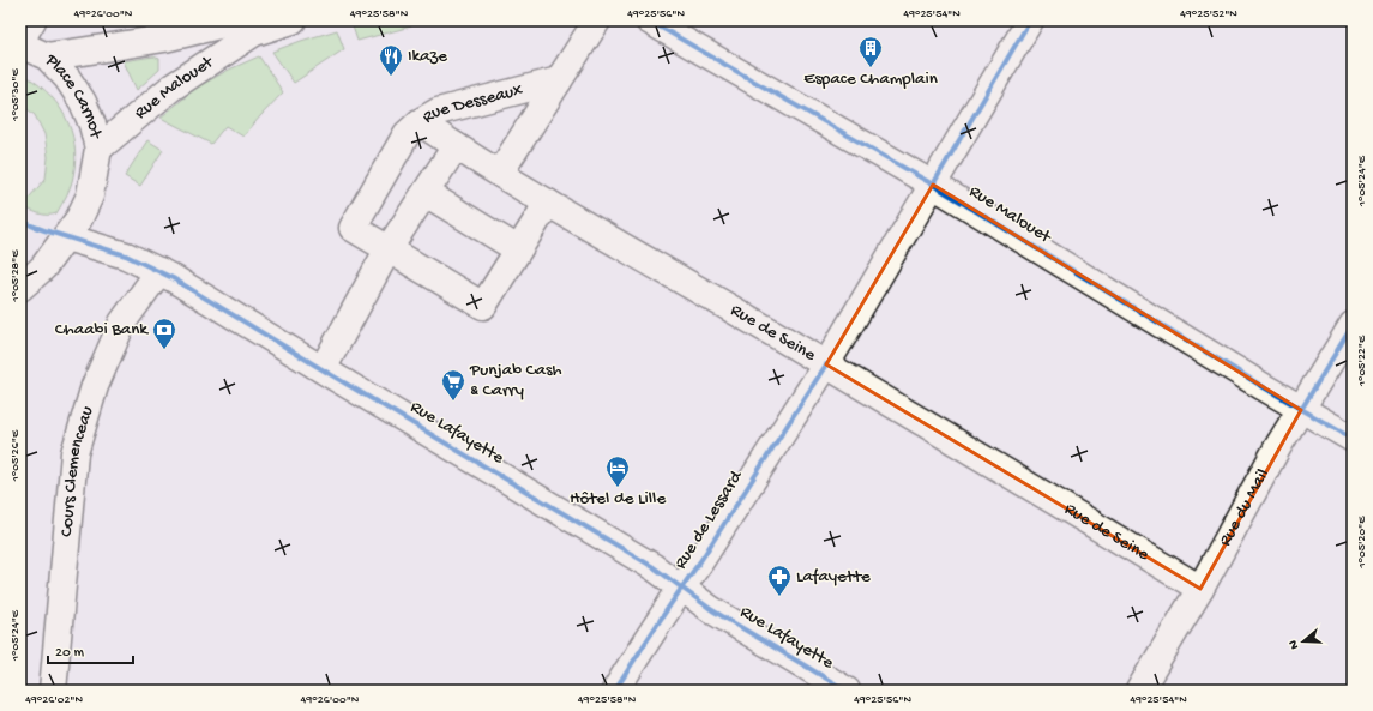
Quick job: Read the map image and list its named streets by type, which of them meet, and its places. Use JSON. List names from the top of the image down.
{
  "streets": {
    "street": [
      "Rue Malouet",
      "Place Carnot",
      "Rue Desseaux",
      "Rue de Seine",
      "Rue Lafayette",
      "Cours Clemenceau",
      "Rue du Mail",
      "Rue de Lessard"
    ]
  },
  "crossings": [
    ["Rue Malouet", "Place Carnot"],
    ["Rue Malouet", "Rue du Mail"],
    ["Rue Malouet", "Rue de Lessard"],
    ["Place Carnot", "Rue Lafayette"],
    ["Rue Desseaux", "Rue de Seine"],
    ["Rue de Seine", "Rue du Mail"],
    ["Rue de Seine", "Rue de Lessard"],
    ["Rue Lafayette", "Cours Clemenceau"],
    ["Rue Lafayette", "Rue de Lessard"]
  ],
  "places": {
    "building": ["Espace Champlain"],
    "restaurant": ["Ikaze"],
    "bank": ["Chaabi Bank"],
    "supermarket": ["Punjab Cash & Carry"],
    "hotel": ["Hôtel de Lille"],
    "pharmacy": ["Lafayette"]
  },
  "scale_bar": "20 m",
  "north": "left",
  "coordinates": [
    "49°26'00\"N",
    "49°25'58\"N",
    "49°25'56\"N",
    "49°25'54\"N",
    "49°25'52\"N",
    "1°05'30\"E",
    "1°05'24\"E",
    "1°05'28\"E",
    "1°05'22\"E",
    "1°05'26\"E",
    "1°05'20\"E",
    "49°26'02\"N"
  ]
}
